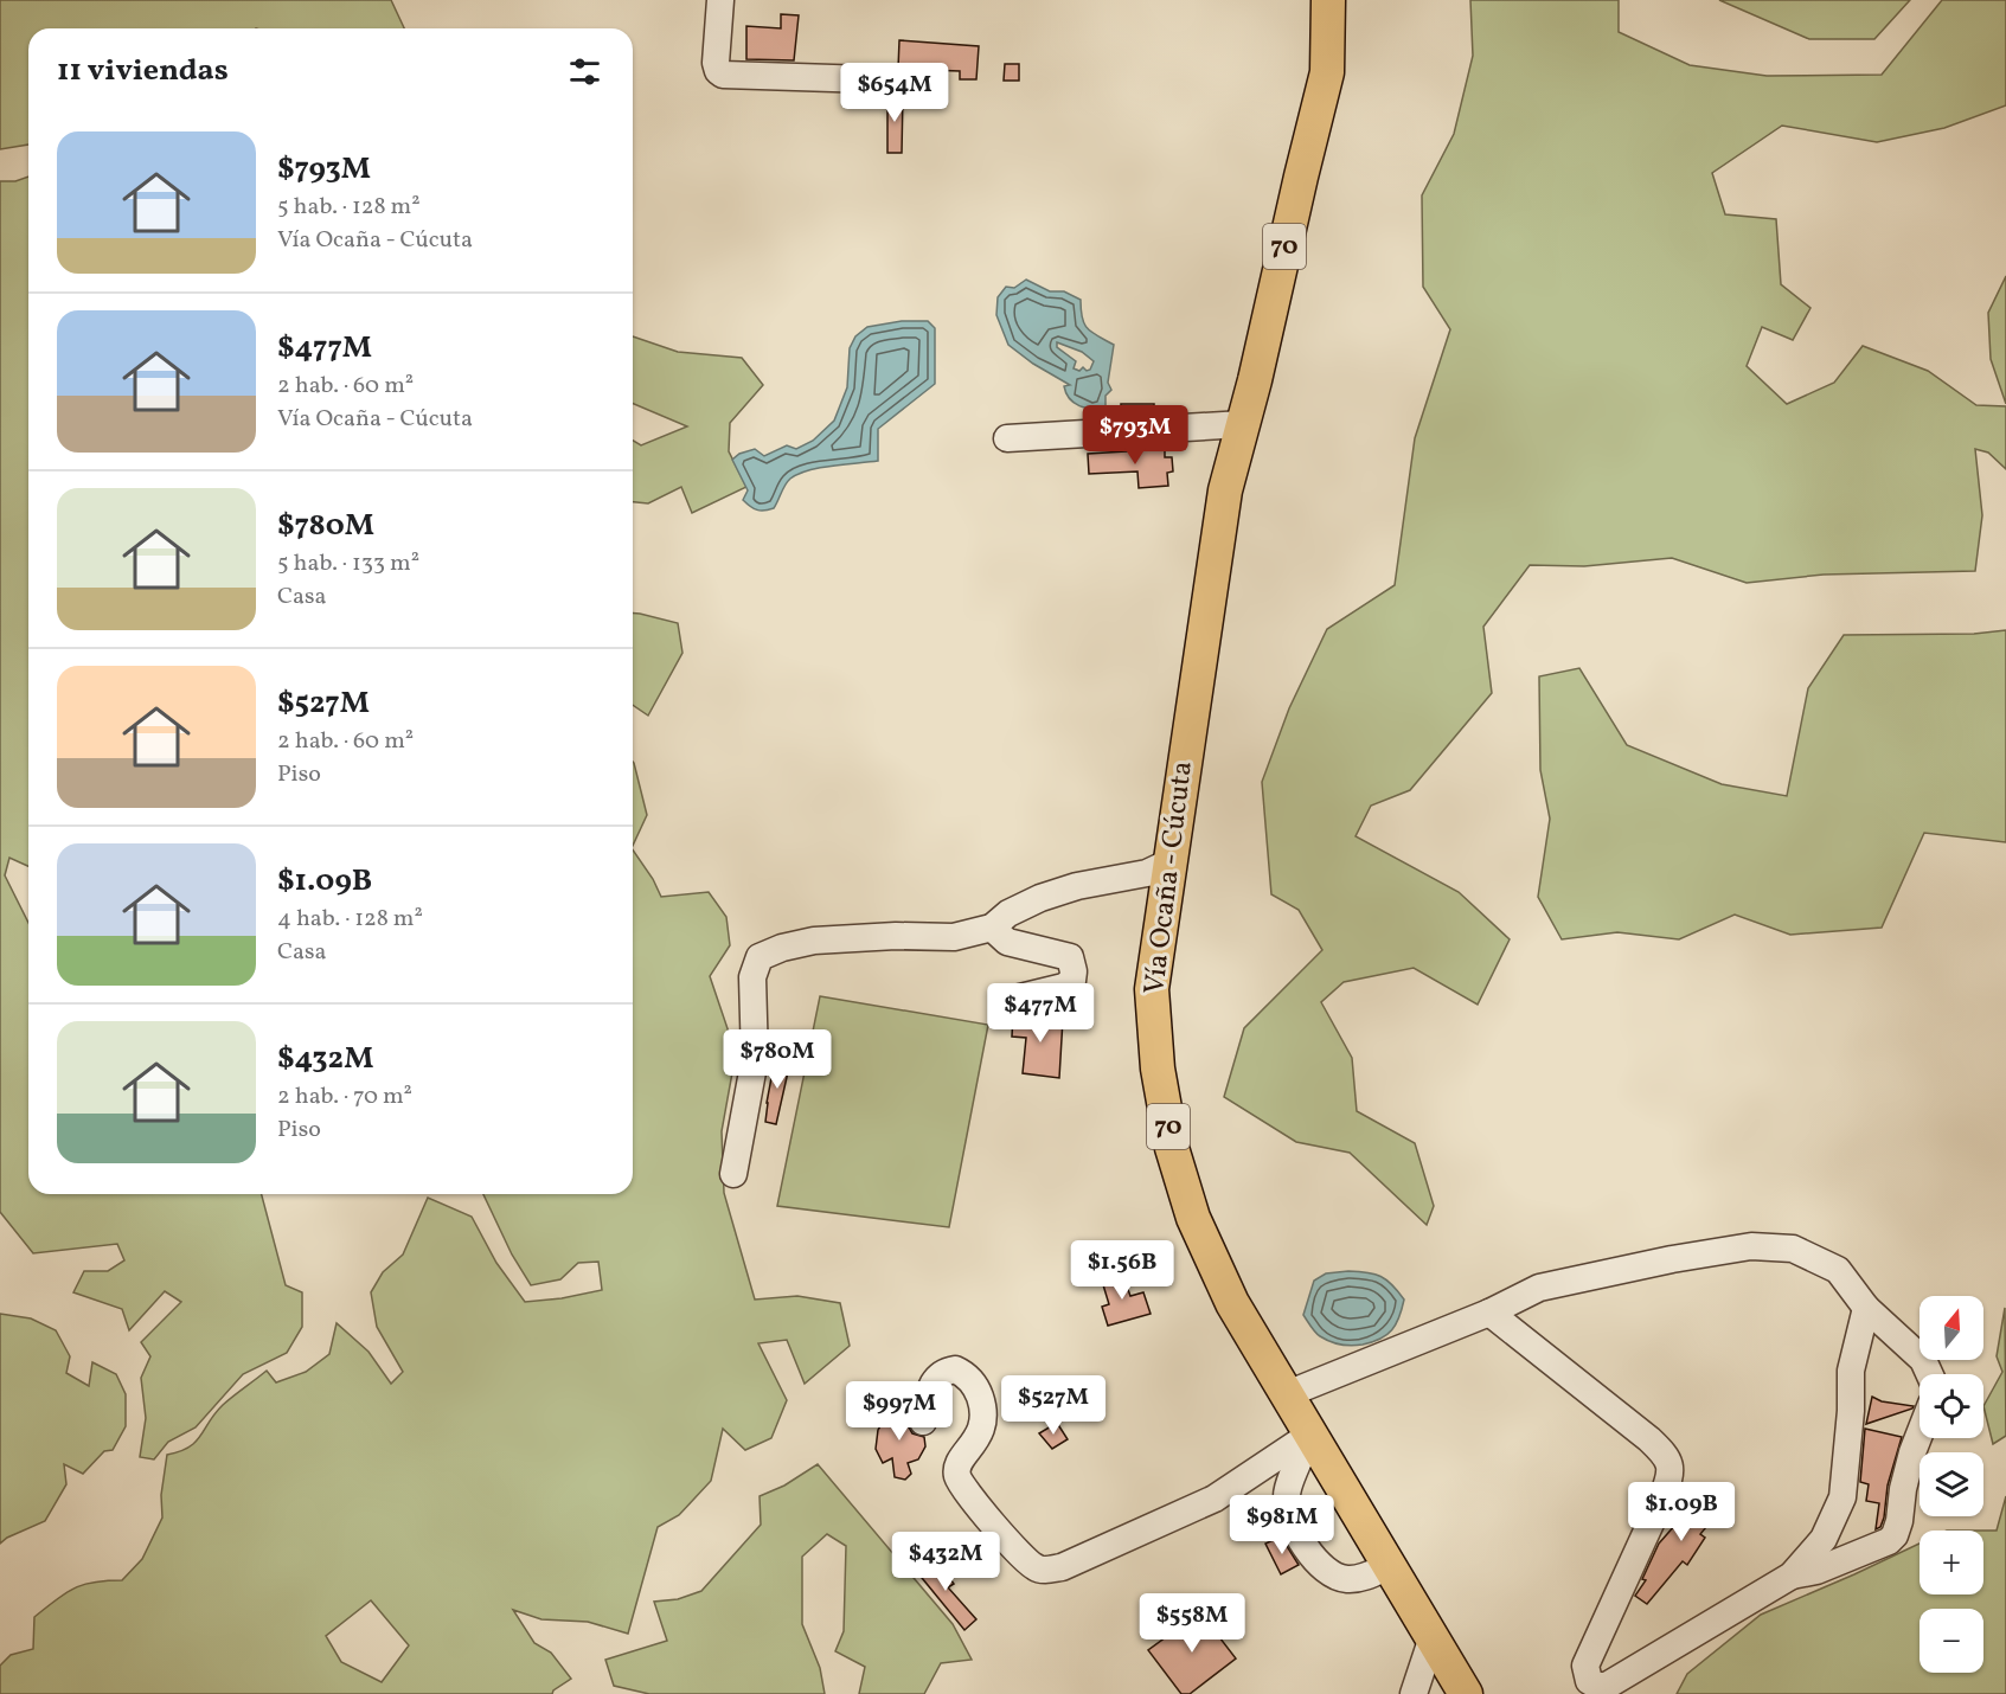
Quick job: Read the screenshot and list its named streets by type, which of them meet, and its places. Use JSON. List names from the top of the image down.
{
  "streets": {
    "main road": ["70", "Vía Ocaña - Cúcuta"]
  },
  "north": "top",
  "page": {
    "heading": "11 viviendas",
    "price": [
      "$654M",
      "$793M",
      "$477M",
      "$780M",
      "$1.56B",
      "$527M",
      "$997M",
      "$1.09B",
      "$981M",
      "$432M",
      "$558M"
    ],
    "list": [
      {
        "name": "$793M",
        "note": "5 hab. · 128 m² · Vía Ocaña - Cúcuta"
      },
      {
        "name": "$477M",
        "note": "2 hab. · 60 m² · Vía Ocaña - Cúcuta"
      },
      {
        "name": "$780M",
        "note": "5 hab. · 133 m² · Casa"
      },
      {
        "name": "$527M",
        "note": "2 hab. · 60 m² · Piso"
      },
      {
        "name": "$1.09B",
        "note": "4 hab. · 128 m² · Casa"
      },
      {
        "name": "$432M",
        "note": "2 hab. · 70 m² · Piso"
      }
    ],
    "map_buttons": ["+", "−"]
  }
}
